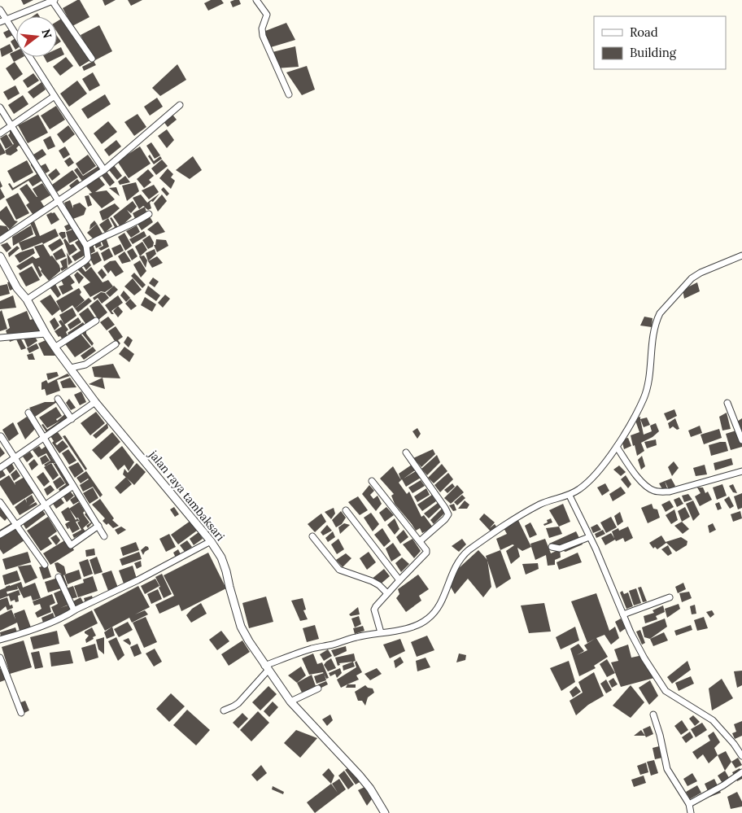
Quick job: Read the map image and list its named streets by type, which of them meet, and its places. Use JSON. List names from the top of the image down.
{
  "streets": {
    "street": ["jalan raya tambaksari"]
  },
  "legend": ["Road", "Building"],
  "north": "right"
}
